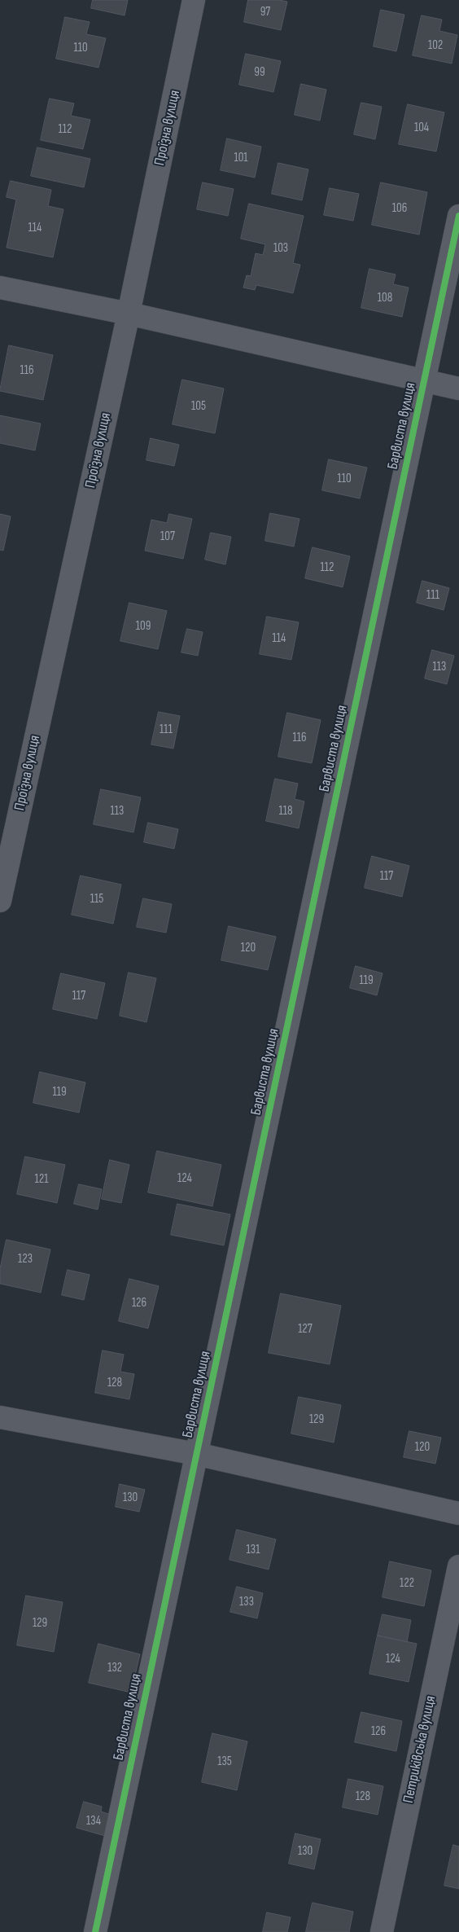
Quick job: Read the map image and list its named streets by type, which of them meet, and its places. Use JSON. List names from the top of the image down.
{
  "streets": {
    "street": ["Проїзна вулиця", "Барвиста вулиця", "Петриківська вулиця"]
  },
  "house_numbers": [
    "97",
    "102",
    "110",
    "99",
    "104",
    "112",
    "101",
    "106",
    "114",
    "103",
    "108",
    "116",
    "105",
    "110",
    "107",
    "112",
    "111",
    "109",
    "114",
    "113",
    "111",
    "116",
    "113",
    "118",
    "117",
    "115",
    "120",
    "119",
    "117",
    "119",
    "124",
    "121",
    "123",
    "126",
    "127",
    "128",
    "129",
    "120",
    "130",
    "131",
    "122",
    "133",
    "129",
    "124",
    "132",
    "126",
    "135",
    "128",
    "134",
    "130"
  ]
}
